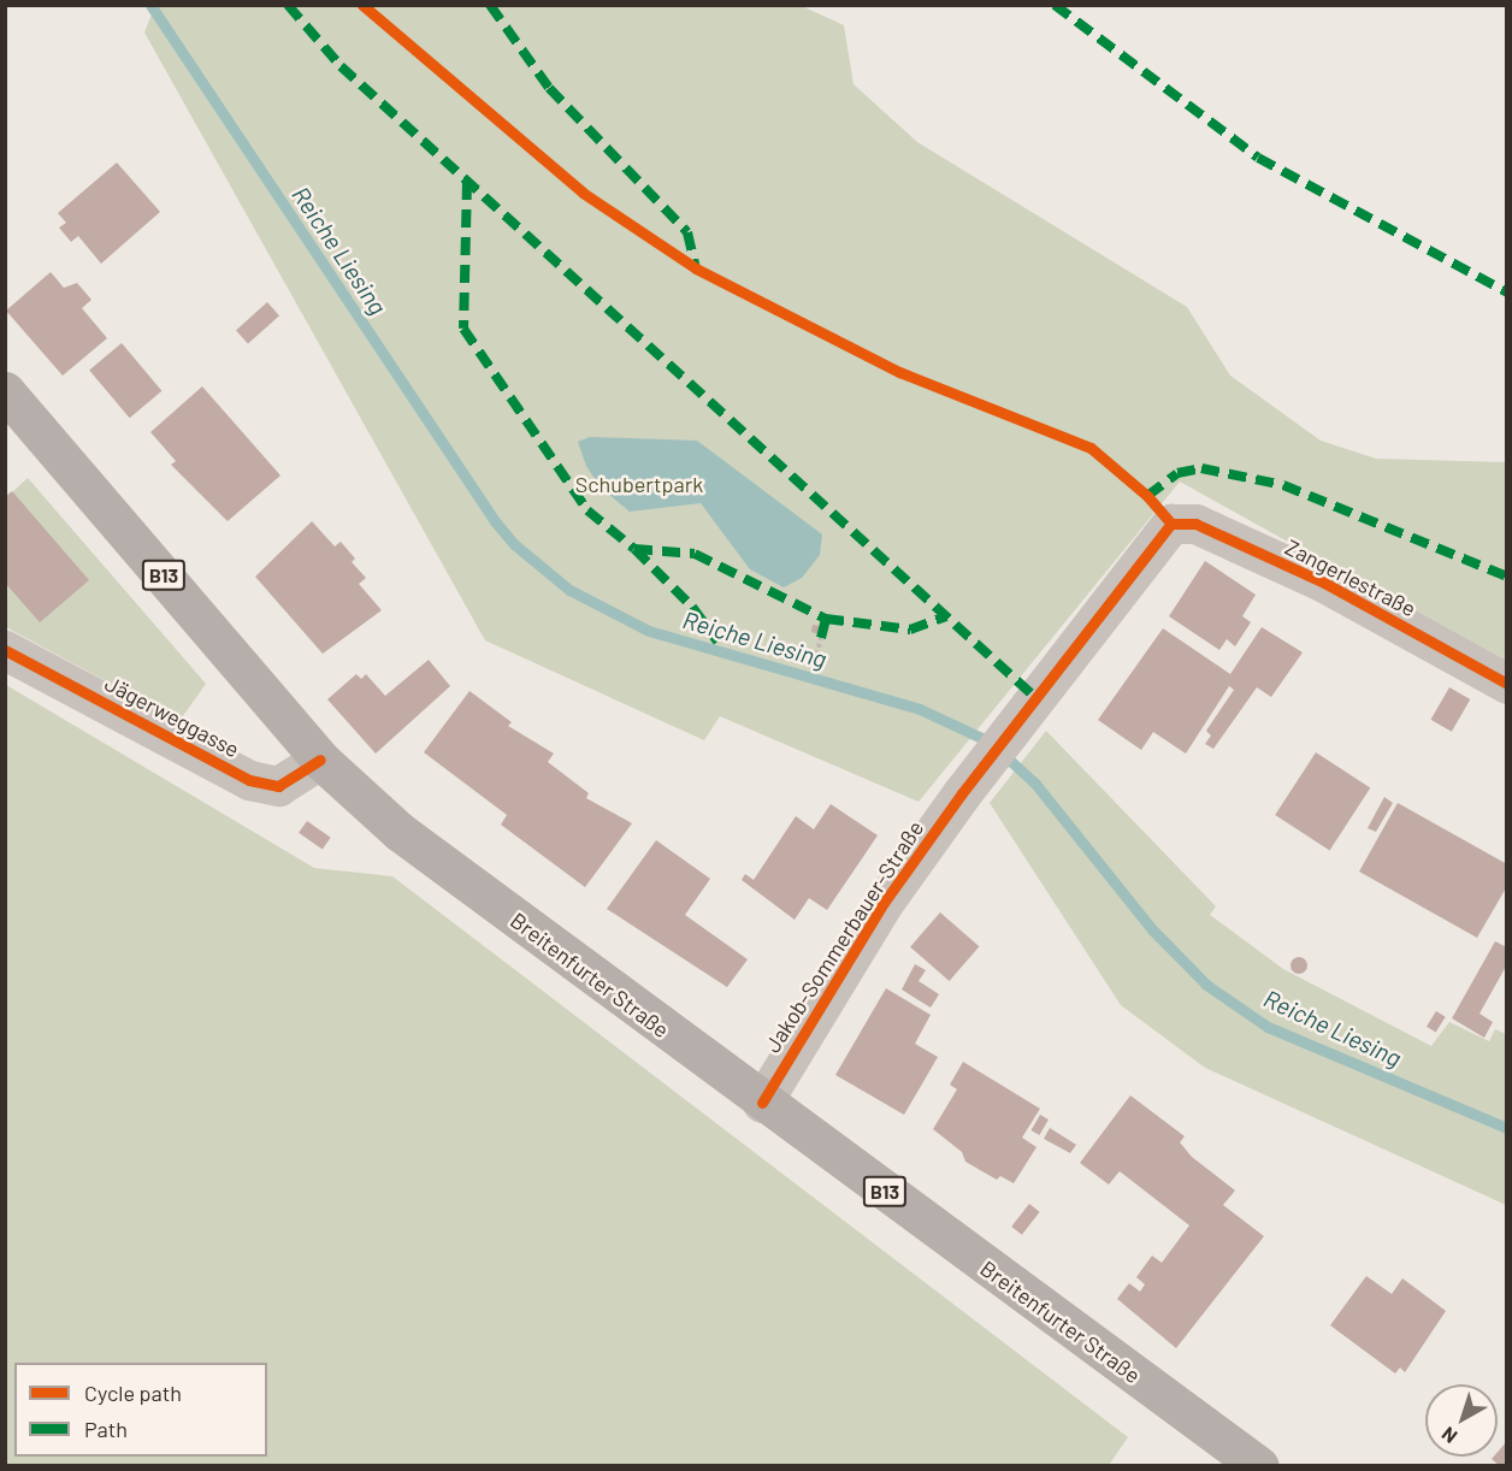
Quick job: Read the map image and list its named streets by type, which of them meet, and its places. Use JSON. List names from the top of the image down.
{
  "streets": {
    "main road": ["B13", "Breitenfurter Straße"],
    "street": ["Zangerlestraße", "Jägerweggasse", "Jakob-Sommerbauer-Straße"]
  },
  "crossings": [
    ["Zangerlestraße", "Jakob-Sommerbauer-Straße"],
    ["Jägerweggasse", "Breitenfurter Straße"],
    ["Jakob-Sommerbauer-Straße", "Breitenfurter Straße"]
  ],
  "water": ["Reiche Liesing"],
  "parks": ["Schubertpark"],
  "legend": ["Cycle path", "Path"],
  "north": "bottom left"
}
